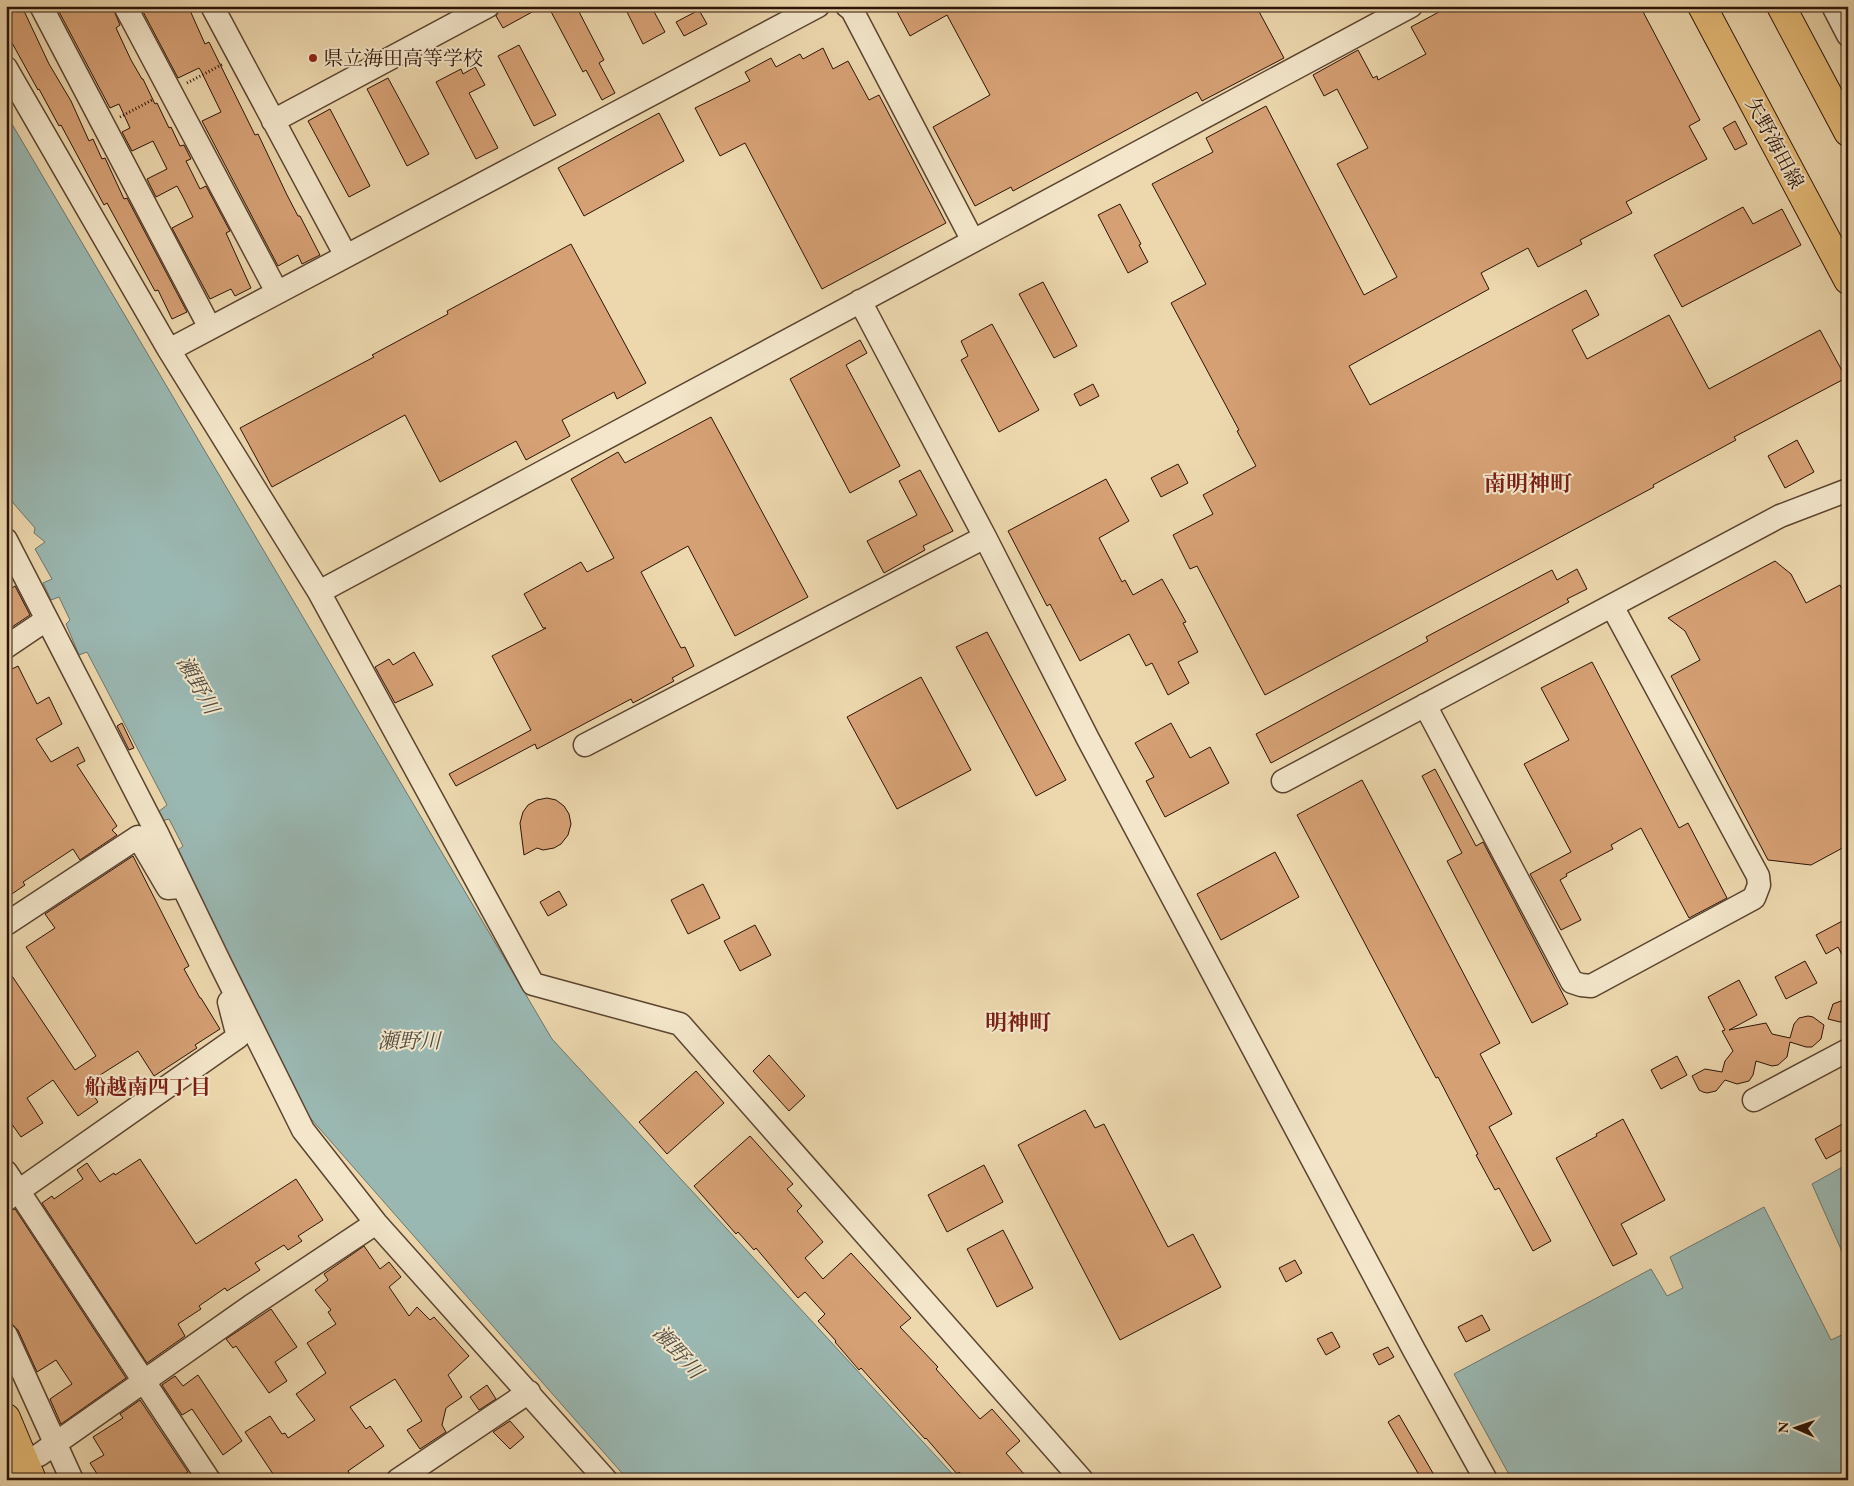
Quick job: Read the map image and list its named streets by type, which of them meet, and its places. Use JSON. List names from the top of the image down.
{
  "streets": {
    "main road": ["矢野海田線"]
  },
  "districts": ["南明神町", "明神町", "船越南四丁目"],
  "water": ["瀬野川"],
  "places": ["県立海田高等学校"],
  "north": "left"
}
